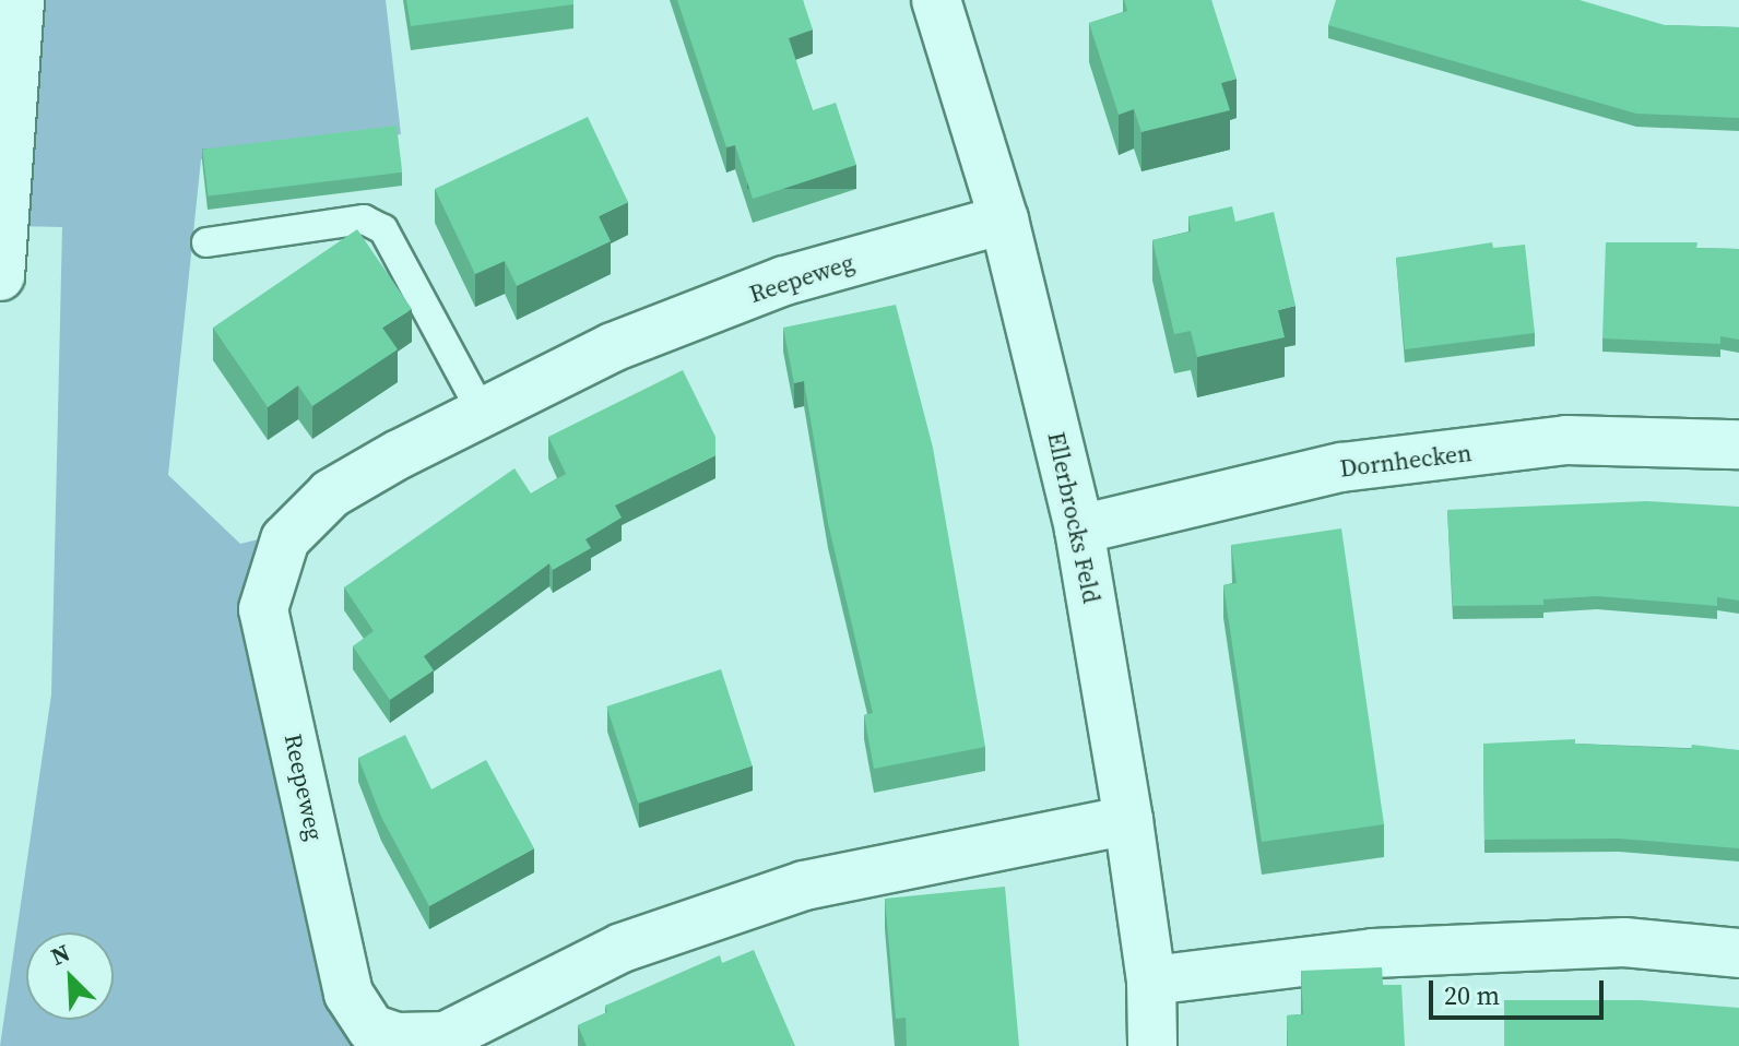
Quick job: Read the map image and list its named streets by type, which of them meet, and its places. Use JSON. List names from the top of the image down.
{
  "streets": {
    "street": ["Reepeweg", "Dornhecken", "Ellerbrocks Feld"]
  },
  "crossings": [
    ["Reepeweg", "Ellerbrocks Feld"],
    ["Dornhecken", "Ellerbrocks Feld"]
  ],
  "scale_bar": "20 m",
  "north": "top left"
}
